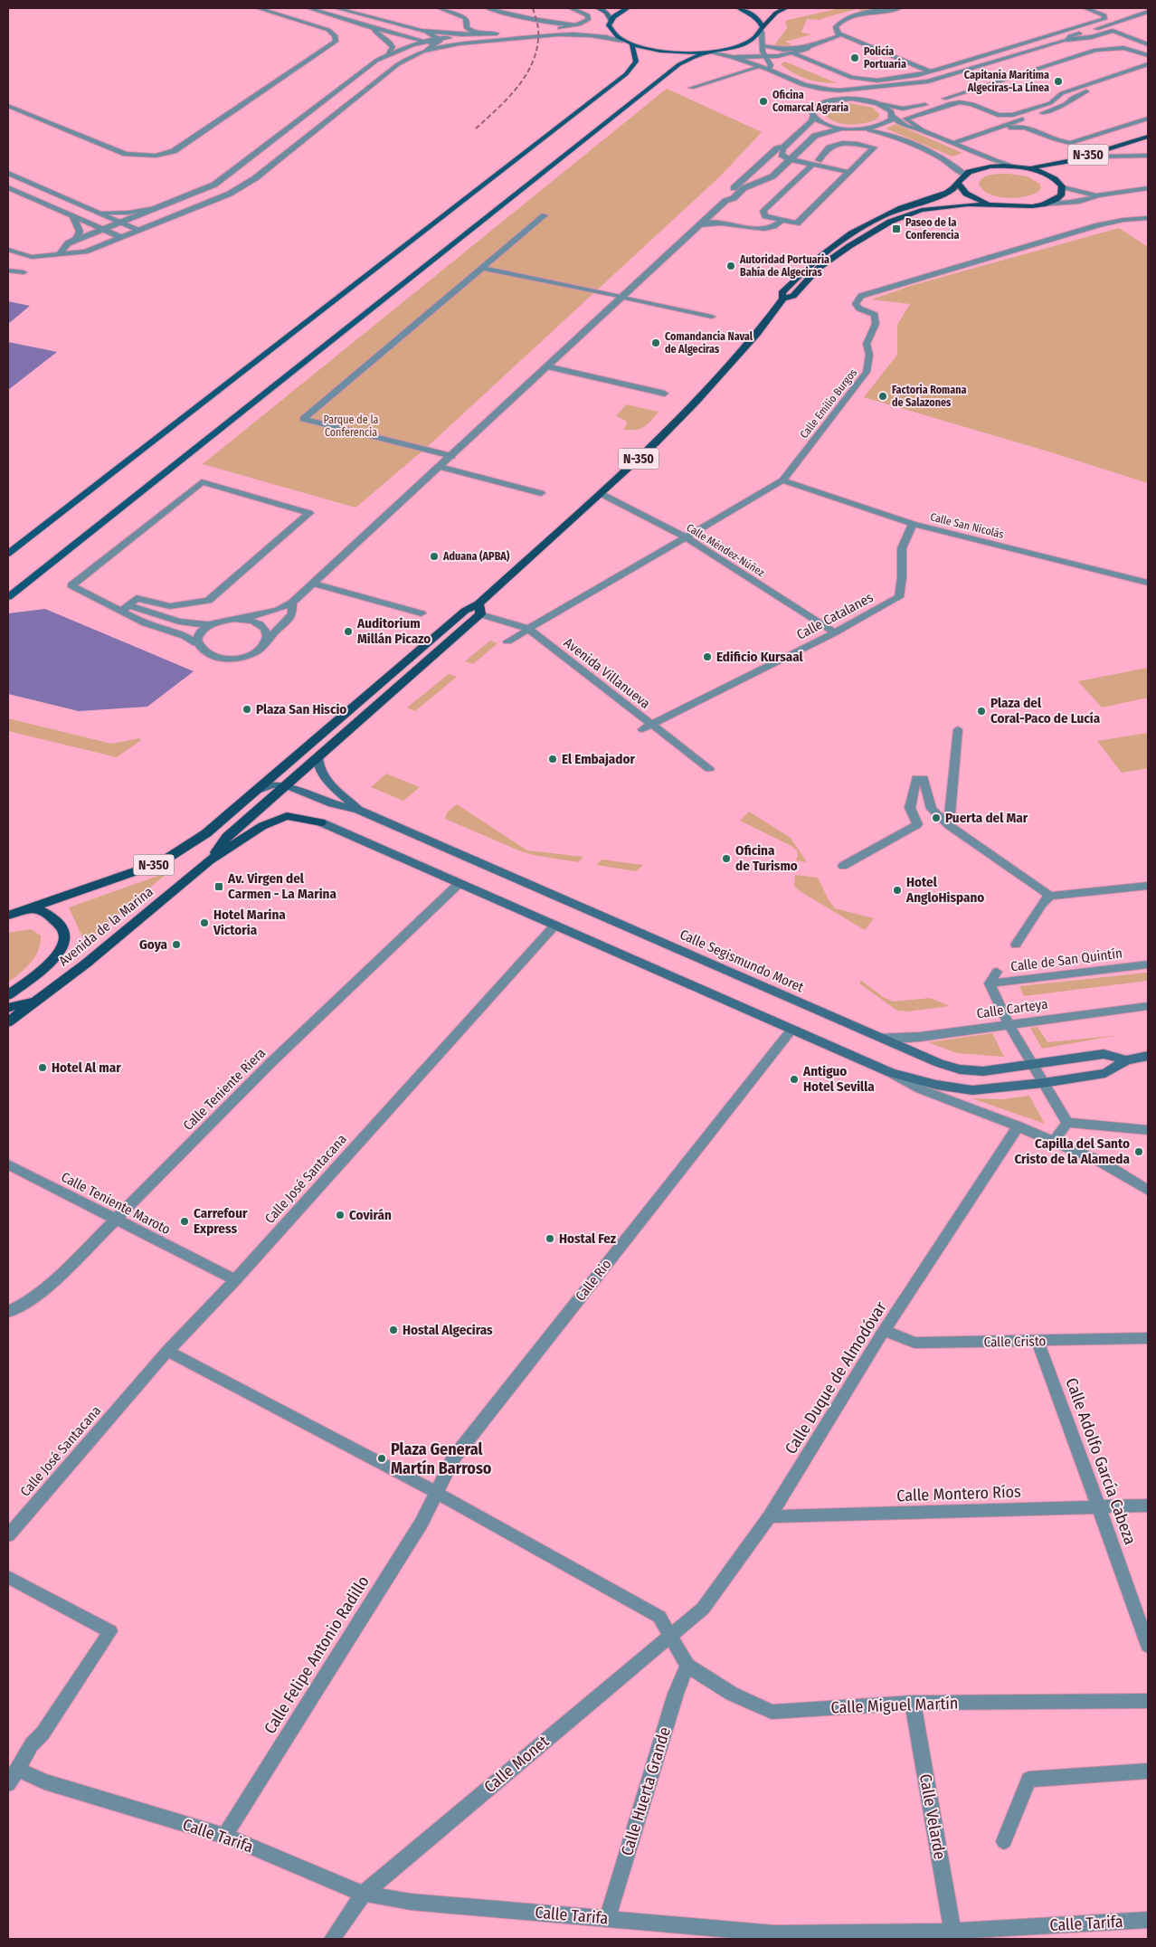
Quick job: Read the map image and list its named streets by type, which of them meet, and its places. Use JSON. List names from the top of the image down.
{
  "streets": {
    "highway": ["N-350", "Avenida de la Marina"],
    "main road": ["Calle Segismundo Moret"],
    "street": [
      "Calle Emilio Burgos",
      "Calle San Nicolás",
      "Calle Méndez-Núñez",
      "Calle Catalanes",
      "Avenida Villanueva",
      "Calle de San Quintín",
      "Calle Carteya",
      "Calle Teniente Riera",
      "Calle José Santacana",
      "Calle Teniente Maroto",
      "Calle Rio",
      "Calle Cristo",
      "Calle Duque de Almodóvar",
      "Calle Adolfo García Cabeza",
      "Calle Montero Ríos",
      "Calle Felipe Antonio Radillo",
      "Calle Miguel Martín",
      "Calle Monet",
      "Calle Huerta Grande",
      "Calle Velarde",
      "Calle Tarifa"
    ]
  },
  "crossings": [
    ["N-350", "Calle Méndez-Núñez"],
    ["N-350", "Avenida Villanueva"],
    ["N-350", "Avenida de la Marina"],
    ["N-350", "Calle Segismundo Moret"],
    ["Calle Emilio Burgos", "Calle San Nicolás"],
    ["Calle Emilio Burgos", "Calle Méndez-Núñez"],
    ["Calle Emilio Burgos", "Avenida Villanueva"],
    ["Calle San Nicolás", "Calle Catalanes"],
    ["Calle Méndez-Núñez", "Calle Catalanes"],
    ["Calle Catalanes", "Avenida Villanueva"],
    ["Calle Segismundo Moret", "Calle Carteya"],
    ["Calle Teniente Riera", "Calle Teniente Maroto"],
    ["Calle José Santacana", "Calle Teniente Maroto"],
    ["Calle Rio", "Calle Felipe Antonio Radillo"],
    ["Calle Rio", "Calle Miguel Martín"],
    ["Calle Cristo", "Calle Duque de Almodóvar"],
    ["Calle Cristo", "Calle Adolfo García Cabeza"],
    ["Calle Duque de Almodóvar", "Calle Montero Ríos"],
    ["Calle Duque de Almodóvar", "Calle Miguel Martín"],
    ["Calle Duque de Almodóvar", "Calle Monet"],
    ["Calle Adolfo García Cabeza", "Calle Montero Ríos"],
    ["Calle Felipe Antonio Radillo", "Calle Miguel Martín"],
    ["Calle Felipe Antonio Radillo", "Calle Tarifa"],
    ["Calle Miguel Martín", "Calle Monet"],
    ["Calle Miguel Martín", "Calle Huerta Grande"],
    ["Calle Miguel Martín", "Calle Velarde"],
    ["Calle Monet", "Calle Tarifa"],
    ["Calle Huerta Grande", "Calle Tarifa"],
    ["Calle Velarde", "Calle Tarifa"]
  ],
  "parks": ["Parque de la Conferencia"],
  "places": {
    "other": [
      "Policía Portuaria",
      "Capitanía Marítima Algeciras-La Línea",
      "Oficina Comarcal Agraria",
      "Autoridad Portuaria Bahía de Algeciras",
      "Comandancia Naval de Algeciras",
      "Factoria Romana de Salazones",
      "Aduana (APBA)",
      "Auditorium Millán Picazo",
      "Edificio Kursaal",
      "Plaza San Hiscio",
      "Plaza del Coral-Paco de Lucía",
      "El Embajador",
      "Puerta del Mar",
      "Oficina de Turismo",
      "Hotel AngloHispano",
      "Hotel Marina Victoria",
      "Goya",
      "Hotel Al mar",
      "Antiguo Hotel Sevilla",
      "Capilla del Santo Cristo de la Alameda",
      "Covirán",
      "Carrefour Express",
      "Hostal Fez",
      "Hostal Algeciras",
      "Plaza General Martín Barroso"
    ],
    "transit": ["Paseo de la Conferencia", "Av. Virgen del Carmen - La Marina"]
  }
}
